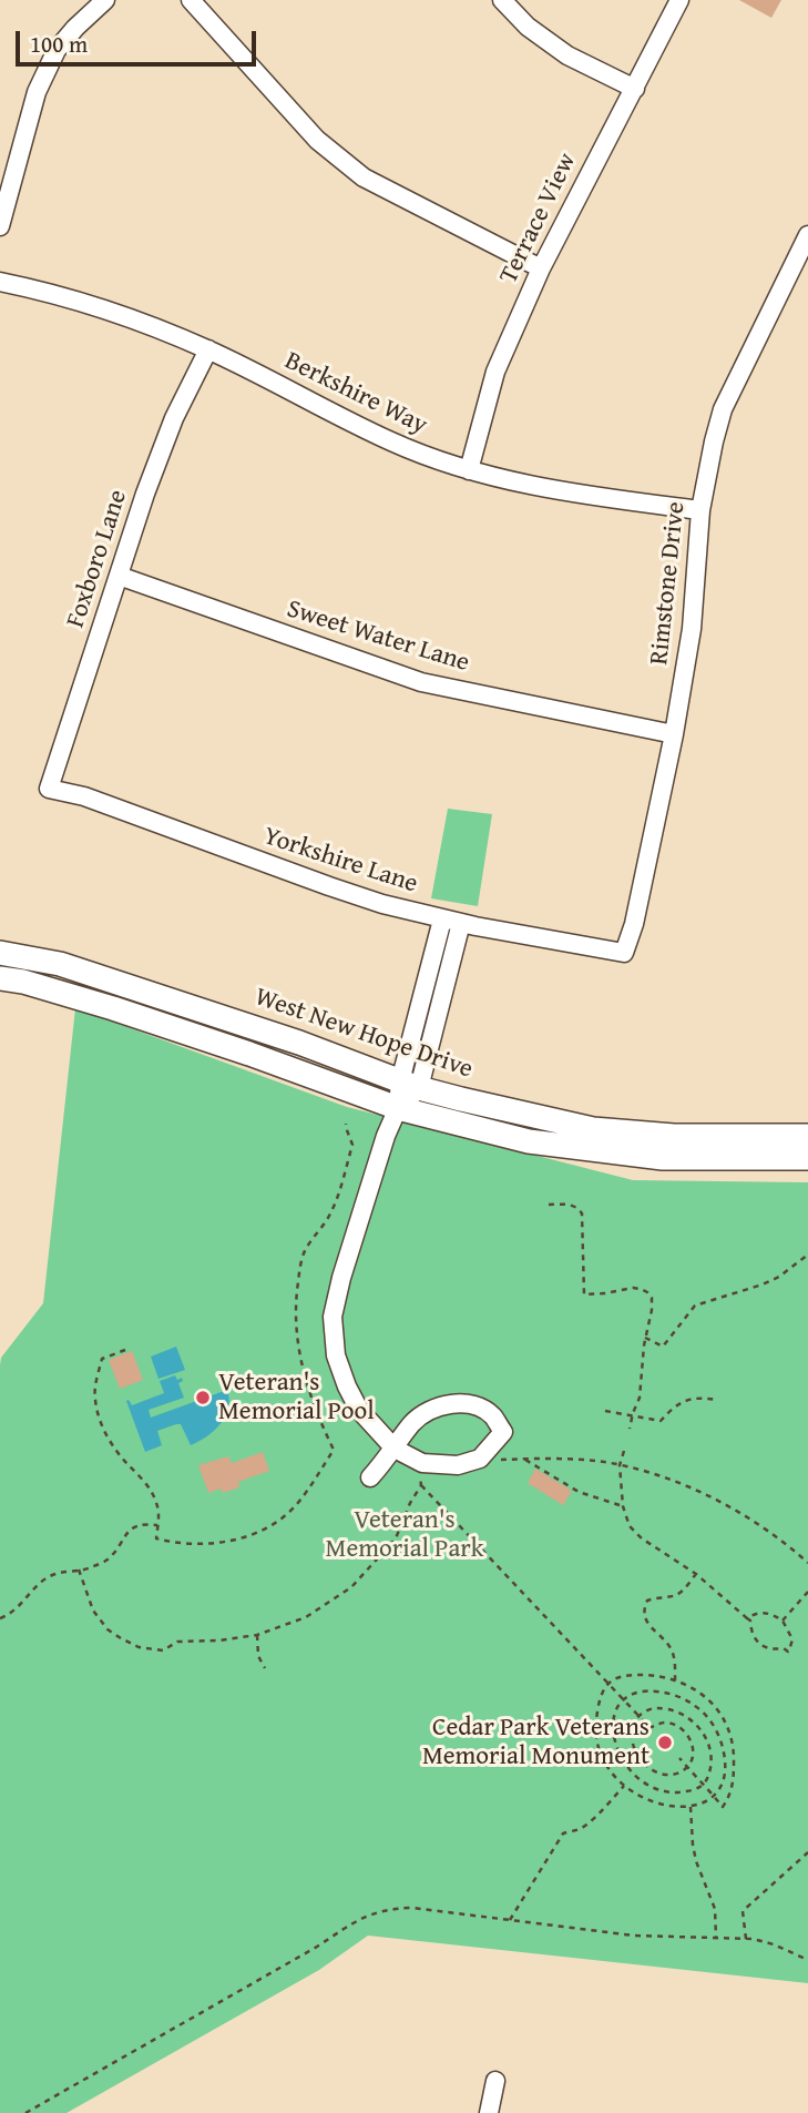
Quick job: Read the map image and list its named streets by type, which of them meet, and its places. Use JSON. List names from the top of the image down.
{
  "streets": {
    "main road": ["West New Hope Drive"],
    "street": [
      "Terrace View",
      "Berkshire Way",
      "Foxboro Lane",
      "Rimstone Drive",
      "Sweet Water Lane",
      "Yorkshire Lane"
    ]
  },
  "crossings": [
    ["Terrace View", "Berkshire Way"],
    ["Berkshire Way", "Foxboro Lane"],
    ["Berkshire Way", "Rimstone Drive"],
    ["Foxboro Lane", "Sweet Water Lane"],
    ["Foxboro Lane", "Yorkshire Lane"],
    ["Rimstone Drive", "Sweet Water Lane"],
    ["Rimstone Drive", "Yorkshire Lane"]
  ],
  "parks": ["Veteran's Memorial Park"],
  "places": ["Veteran's Memorial Pool", "Cedar Park Veterans Memorial Monument"],
  "scale_bar": "100 m"
}
